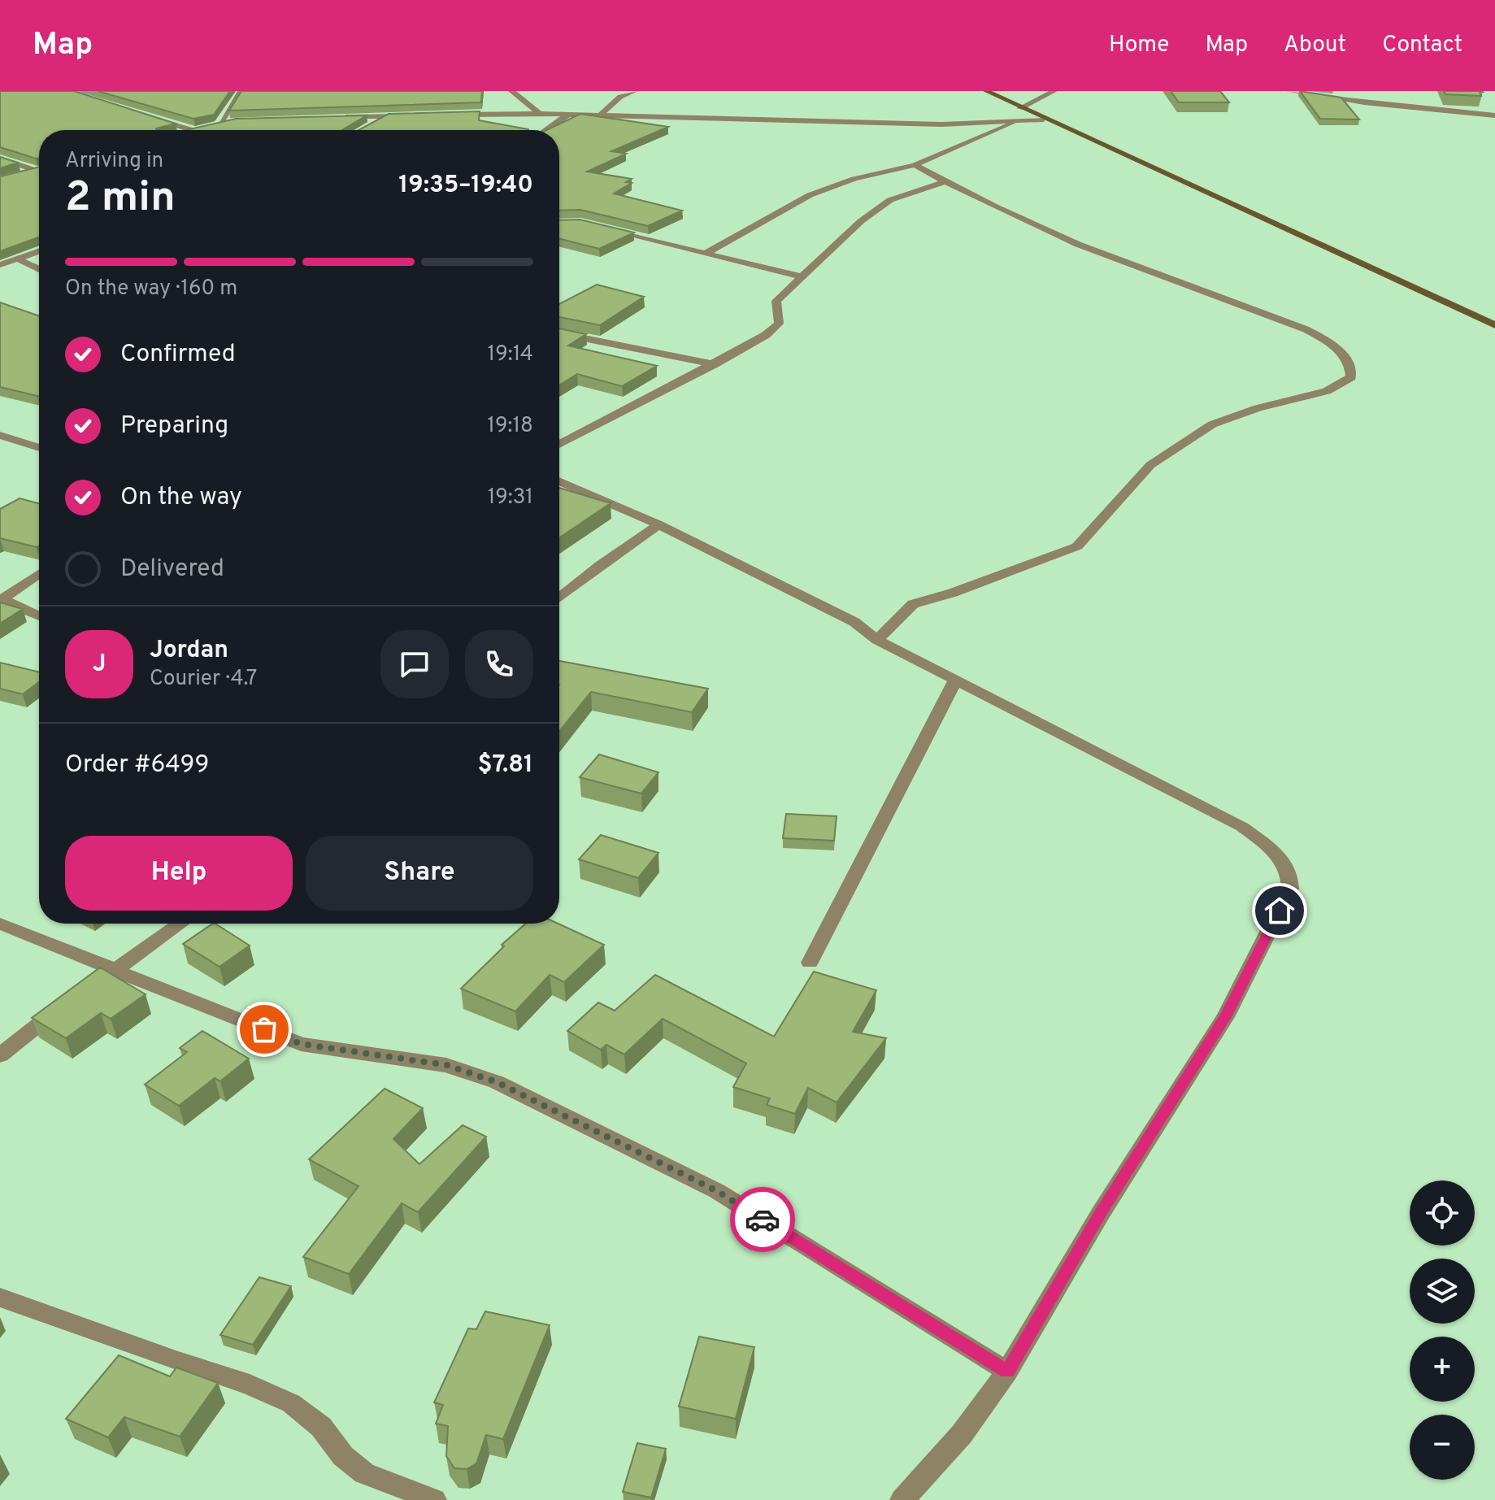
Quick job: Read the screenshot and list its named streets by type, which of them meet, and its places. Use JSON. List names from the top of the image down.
{
  "page": {
    "header": "Map",
    "nav": [
      "Home",
      "Map",
      "About",
      "Contact"
    ],
    "heading": ["2 min", "Arriving in", "19:35–19:40"],
    "panel": [
      "Jordan",
      "Courier · 4.7",
      "Order #6499",
      "$7.81"
    ],
    "bar": "On the way · 160 m",
    "list": [
      ["Confirmed", "19:14"],
      ["Preparing", "19:18"],
      ["On the way", "19:31"],
      "Delivered"
    ],
    "round": "J",
    "buttons": ["Help", "Share"],
    "map_buttons": ["+", "−"]
  }
}
